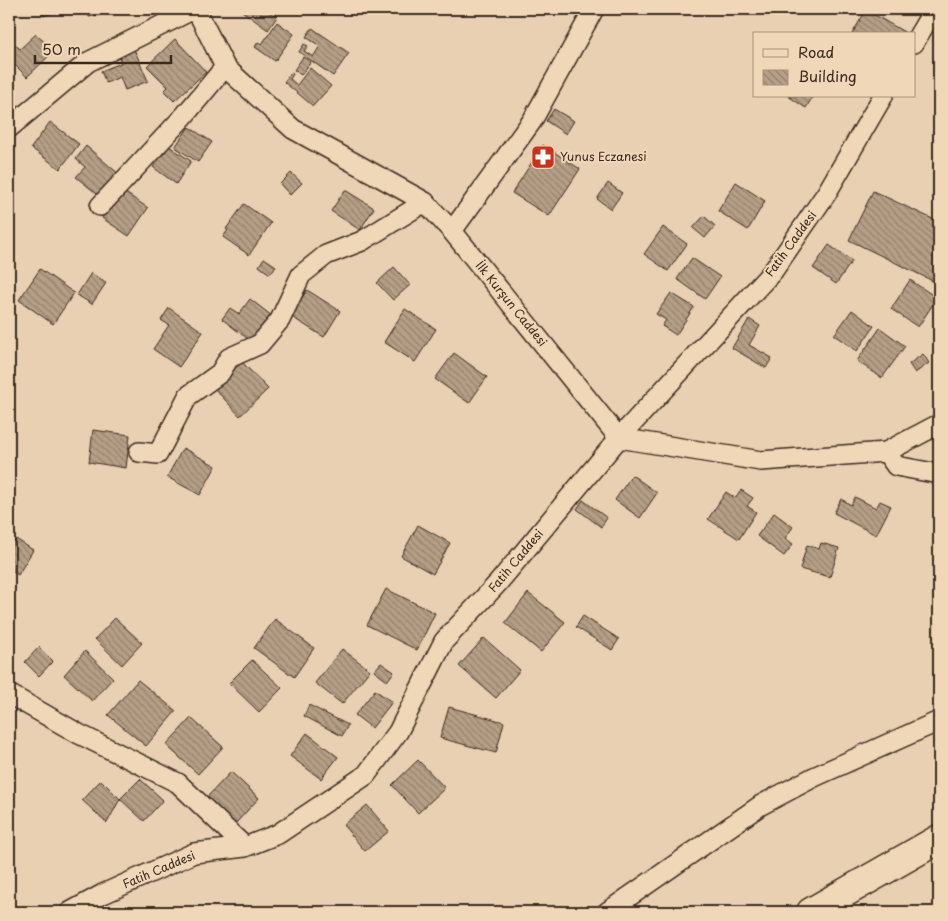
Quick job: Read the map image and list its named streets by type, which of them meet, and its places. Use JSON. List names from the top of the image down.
{
  "streets": {
    "street": ["Fatih Caddesi", "İlk Kurşun Caddesi"]
  },
  "crossings": [
    ["Fatih Caddesi", "İlk Kurşun Caddesi"]
  ],
  "places": {
    "pharmacy": ["Yunus Eczanesi"]
  },
  "legend": ["Road", "Building"],
  "scale_bar": "50 m"
}
